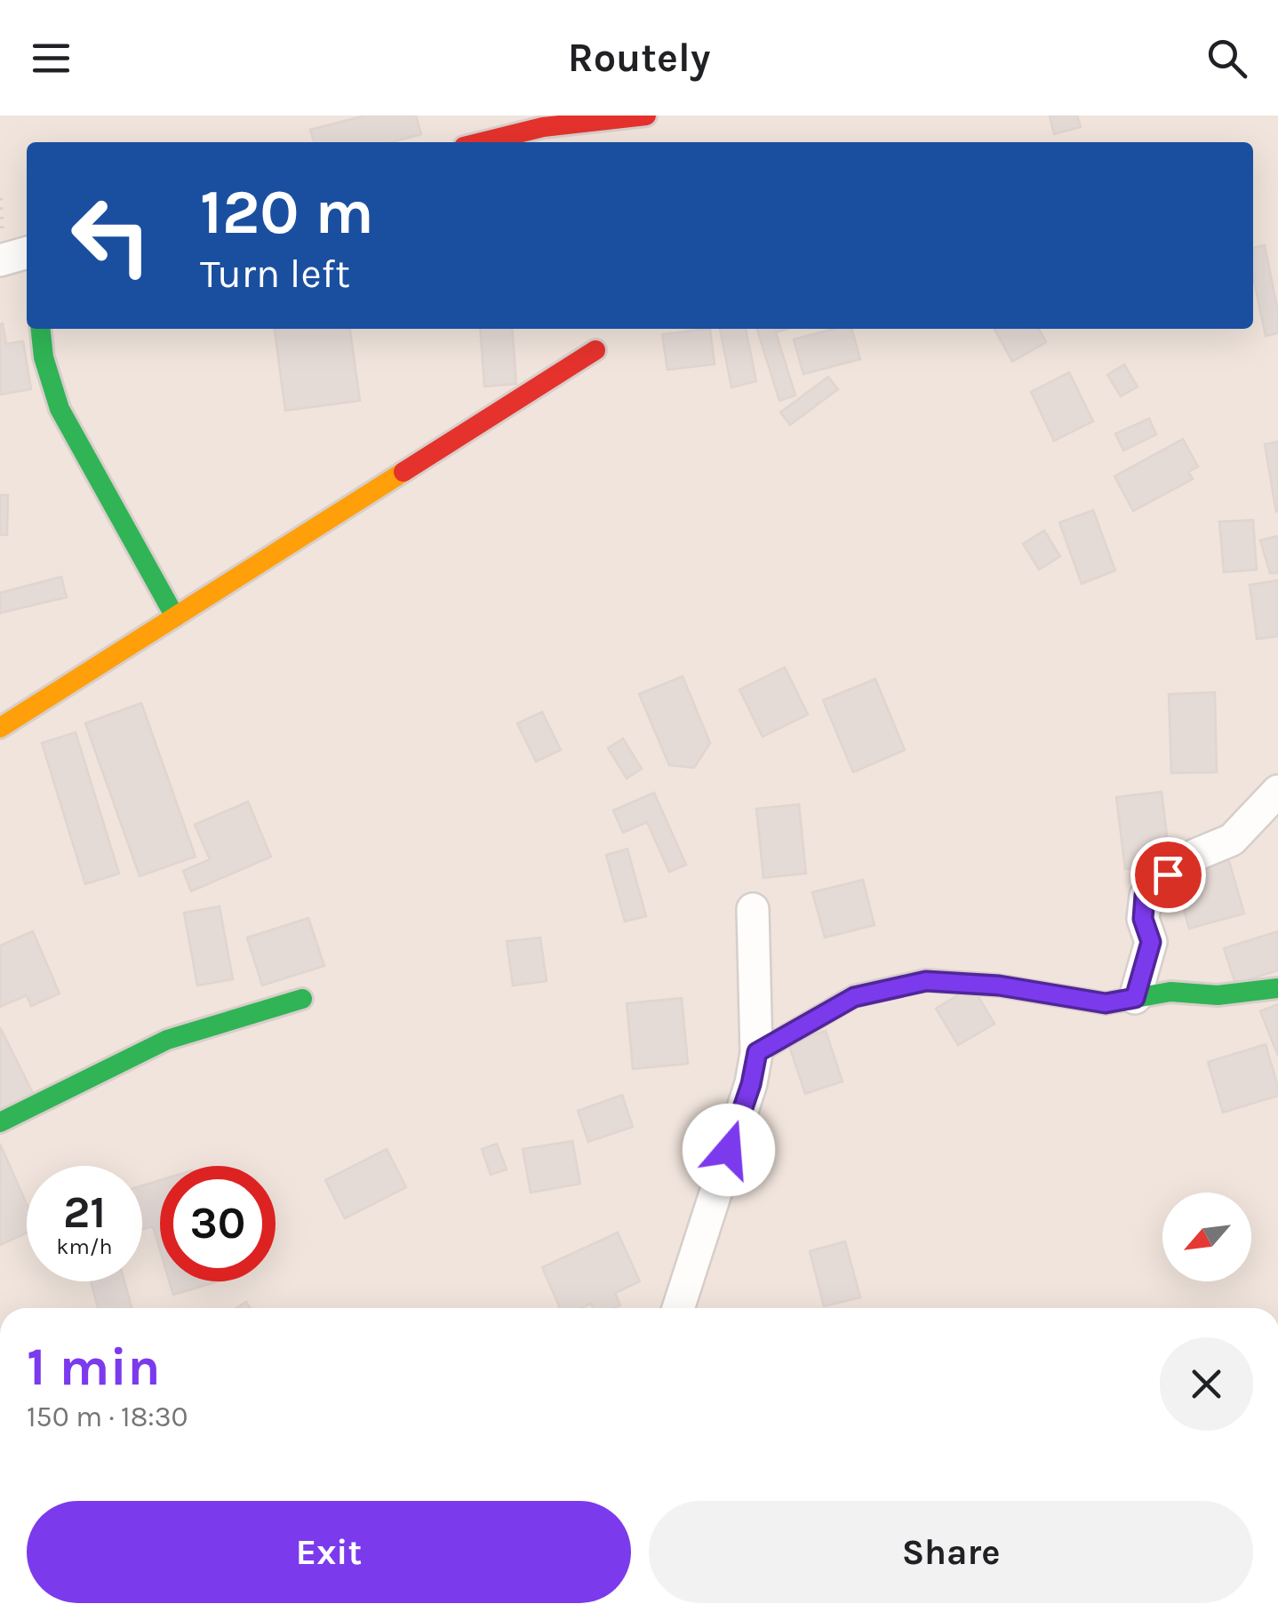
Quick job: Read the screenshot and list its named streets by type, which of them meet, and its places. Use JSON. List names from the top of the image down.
{
  "north": "bottom left",
  "page": {
    "header": "Routely",
    "turn": ["120 m", "Turn left"],
    "speed": "21 km/h",
    "limit": "30",
    "heading": ["1 min", "150 m · 18:30"],
    "buttons": ["Exit", "Share"]
  }
}
